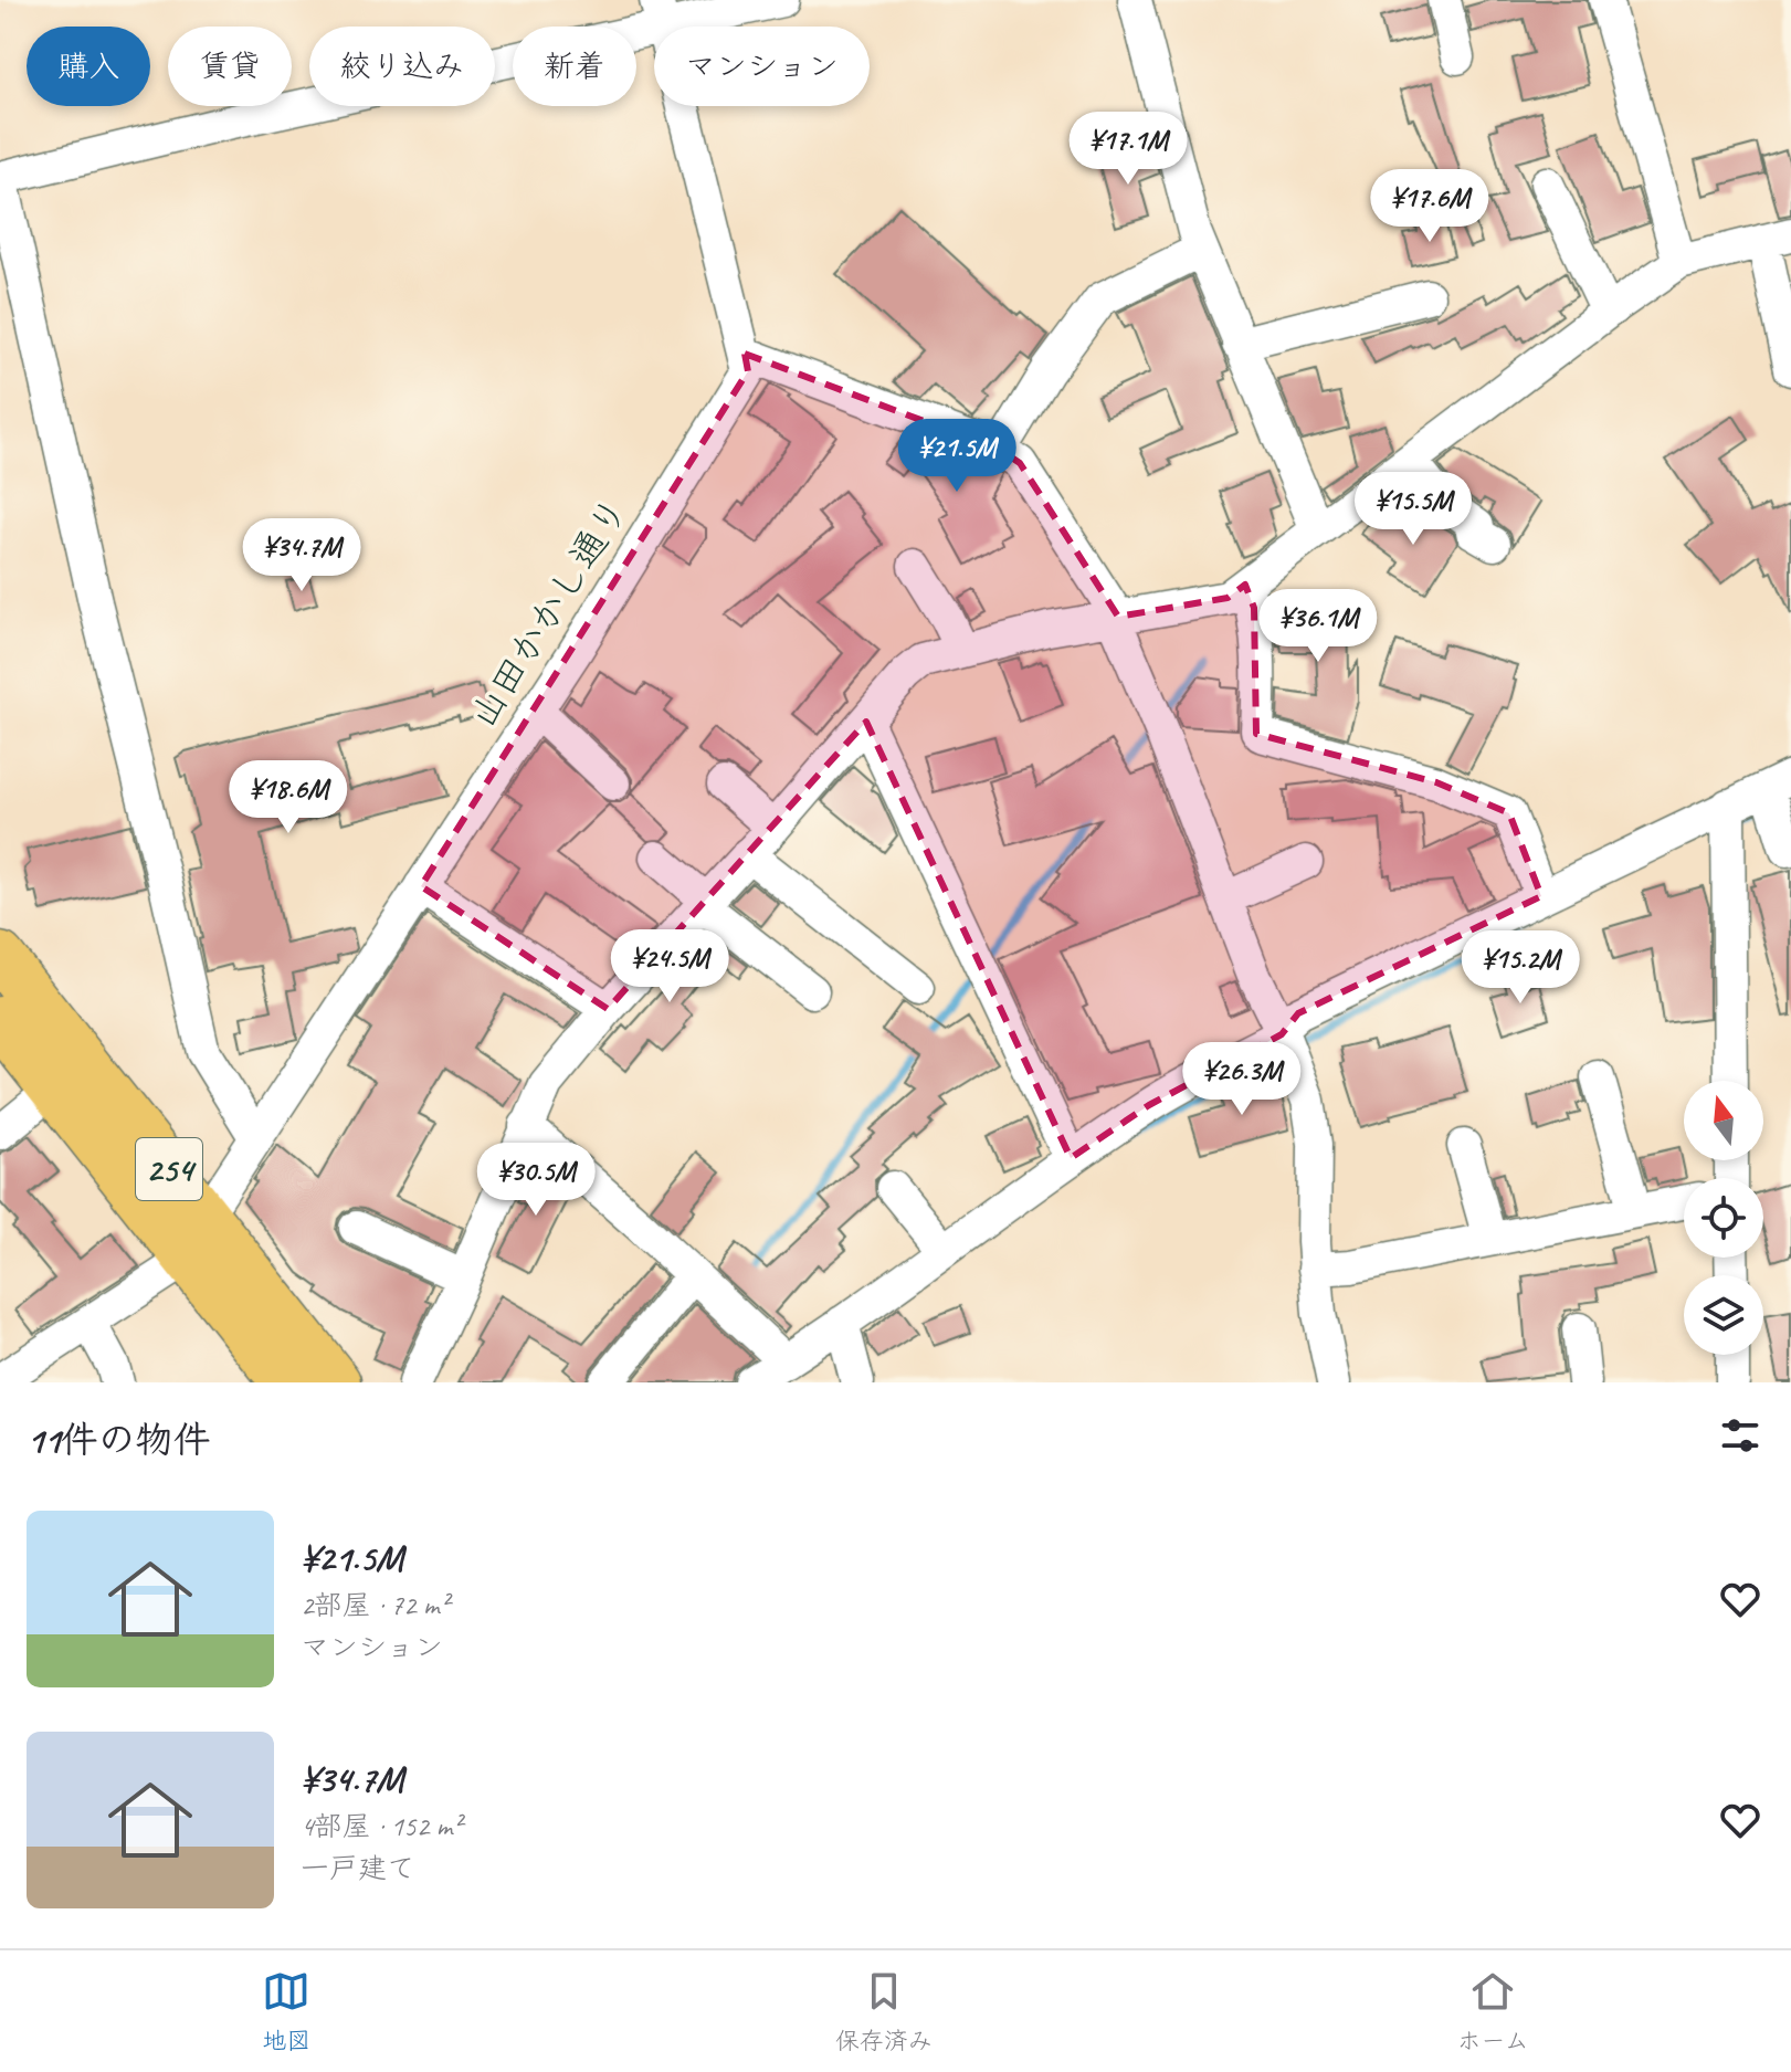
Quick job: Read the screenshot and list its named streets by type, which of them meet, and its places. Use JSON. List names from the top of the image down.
{
  "streets": {
    "highway": ["254"],
    "street": ["山田かかし通り"]
  },
  "crossings": [
    ["山田かかし通り", "254"]
  ],
  "north": "top",
  "page": {
    "chip": [
      "購入",
      "賃貸",
      "絞り込み",
      "新着",
      "マンション"
    ],
    "price": [
      "¥17.1M",
      "¥17.6M",
      "¥21.5M",
      "¥15.5M",
      "¥34.7M",
      "¥36.1M",
      "¥18.6M",
      "¥24.5M",
      "¥15.2M",
      "¥26.3M",
      "¥30.5M"
    ],
    "heading": "11件の物件",
    "list": [
      {
        "name": "¥21.5M",
        "note": "2部屋 · 72 m² · マンション"
      },
      {
        "name": "¥34.7M",
        "note": "4部屋 · 152 m² · 一戸建て"
      }
    ],
    "tabs": ["地図", "保存済み", "ホーム"]
  }
}
